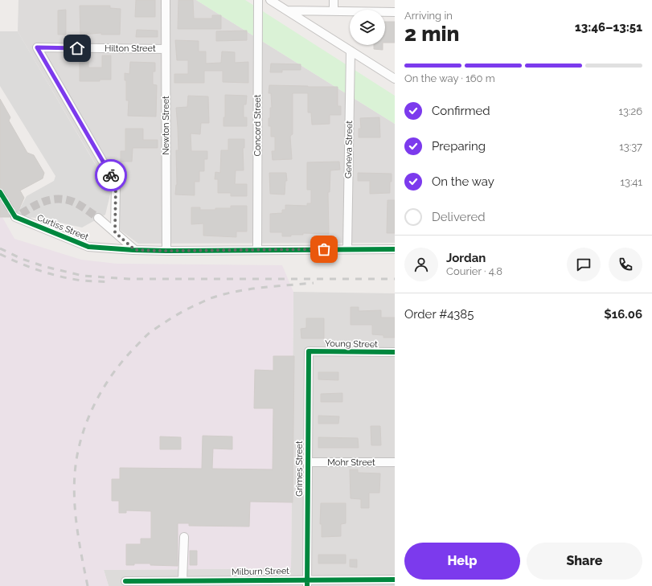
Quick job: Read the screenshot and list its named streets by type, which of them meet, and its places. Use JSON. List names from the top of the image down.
{
  "streets": {
    "street": [
      "Hilton Street",
      "Newton Street",
      "Concord Street",
      "Geneva Street",
      "Curtiss Street",
      "Young Street",
      "Mohr Street",
      "Grimes Street",
      "Milburn Street"
    ]
  },
  "crossings": [
    ["Hilton Street", "Newton Street"],
    ["Newton Street", "Curtiss Street"],
    ["Concord Street", "Curtiss Street"],
    ["Geneva Street", "Curtiss Street"],
    ["Young Street", "Grimes Street"],
    ["Mohr Street", "Grimes Street"],
    ["Grimes Street", "Milburn Street"]
  ],
  "page": {
    "heading": ["2 min", "Arriving in", "13:46–13:51"],
    "panel": [
      "Jordan",
      "Courier · 4.8",
      "Order #4385",
      "$16.06"
    ],
    "bar": "On the way · 160 m",
    "list": [
      ["Confirmed", "13:26"],
      ["Preparing", "13:37"],
      ["On the way", "13:41"],
      "Delivered"
    ],
    "buttons": ["Help", "Share"]
  }
}
